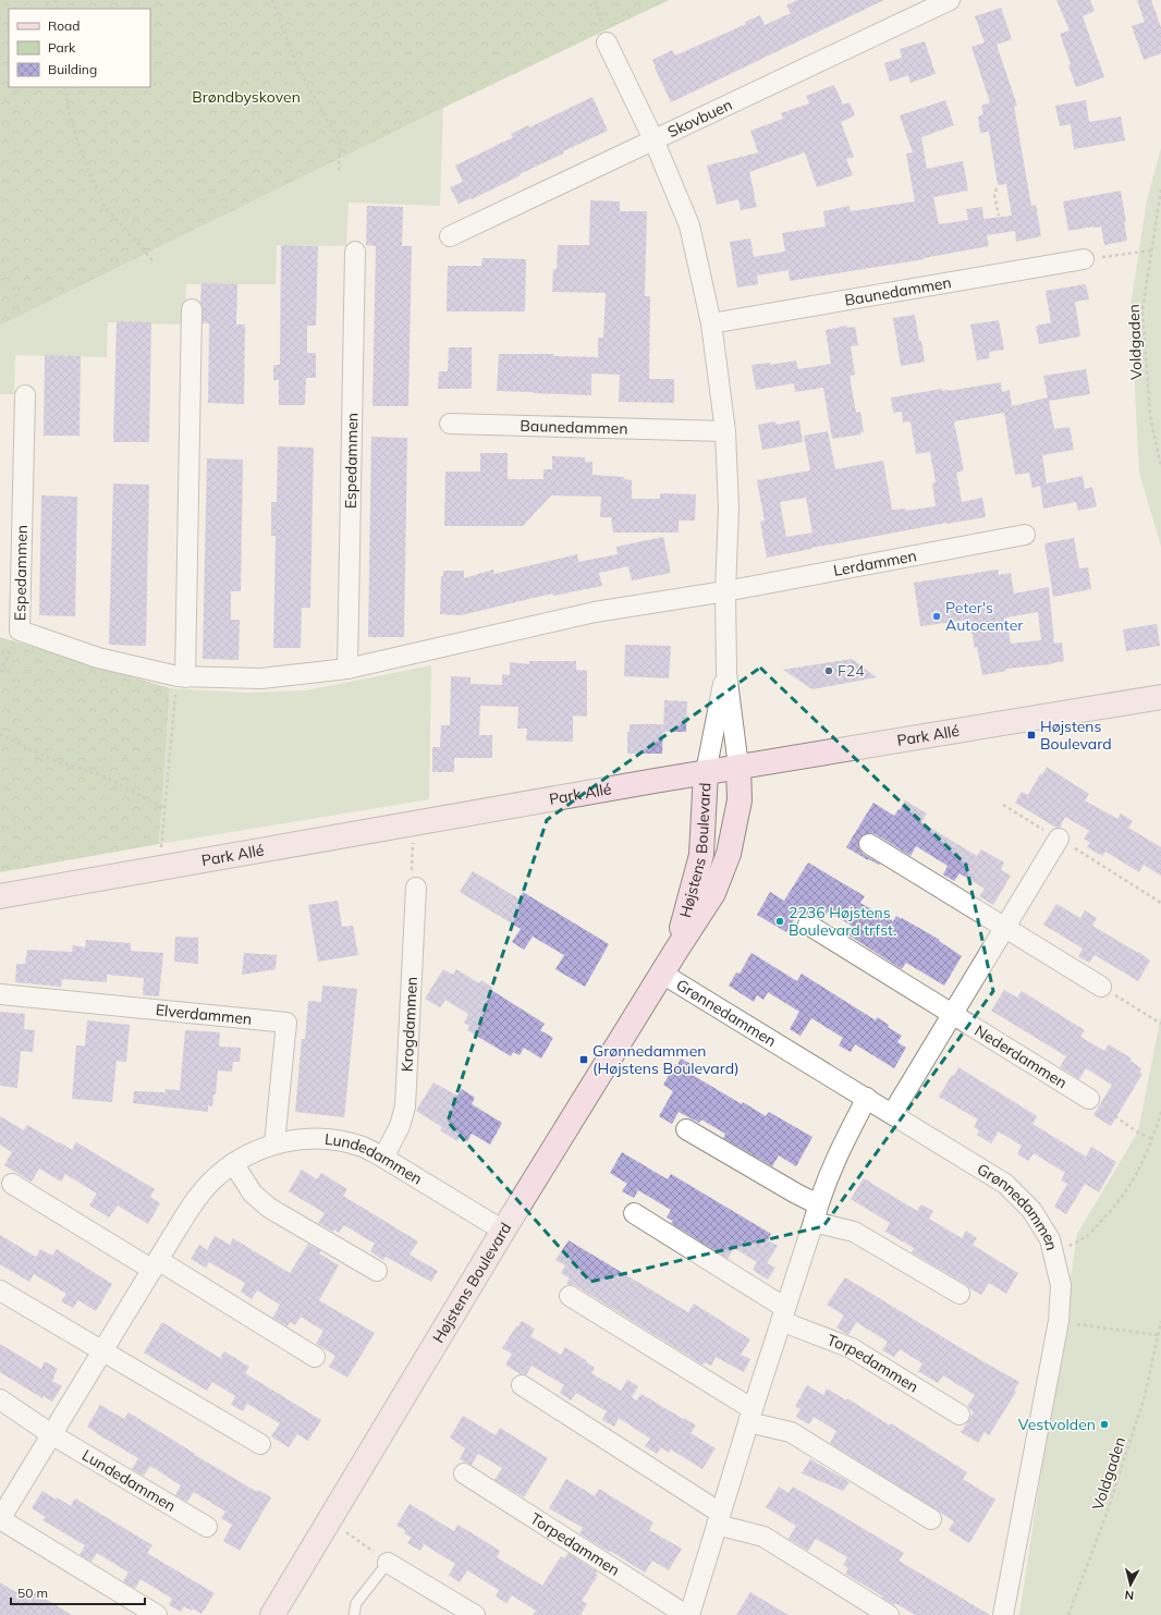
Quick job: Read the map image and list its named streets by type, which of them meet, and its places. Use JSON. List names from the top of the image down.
{
  "streets": {
    "street": [
      "Skovbuen",
      "Baunedammen",
      "Espedammen",
      "Lerdammen",
      "Park Allé",
      "Højstens Boulevard",
      "Grønnedammen",
      "Elverdammen",
      "Krogdammen",
      "Nederdammen",
      "Lundedammen",
      "Torpedammen"
    ],
    "path": ["Voldgaden"]
  },
  "crossings": [
    ["Espedammen", "Lerdammen"],
    ["Park Allé", "Højstens Boulevard"],
    ["Højstens Boulevard", "Grønnedammen"],
    ["Højstens Boulevard", "Lundedammen"],
    ["Grønnedammen", "Torpedammen"],
    ["Elverdammen", "Lundedammen"],
    ["Krogdammen", "Lundedammen"]
  ],
  "parks": ["Brøndbyskoven"],
  "places": {
    "other": [
      "Peter's Autocenter",
      "F24",
      "2236 Højstens Boulevard trfst.",
      "Vestvolden"
    ],
    "transit": ["Højstens Boulevard", "Grønnedammen (Højstens Boulevard)"]
  },
  "legend": ["Road", "Park", "Building"],
  "scale_bar": "50 m",
  "north": "bottom"
}
